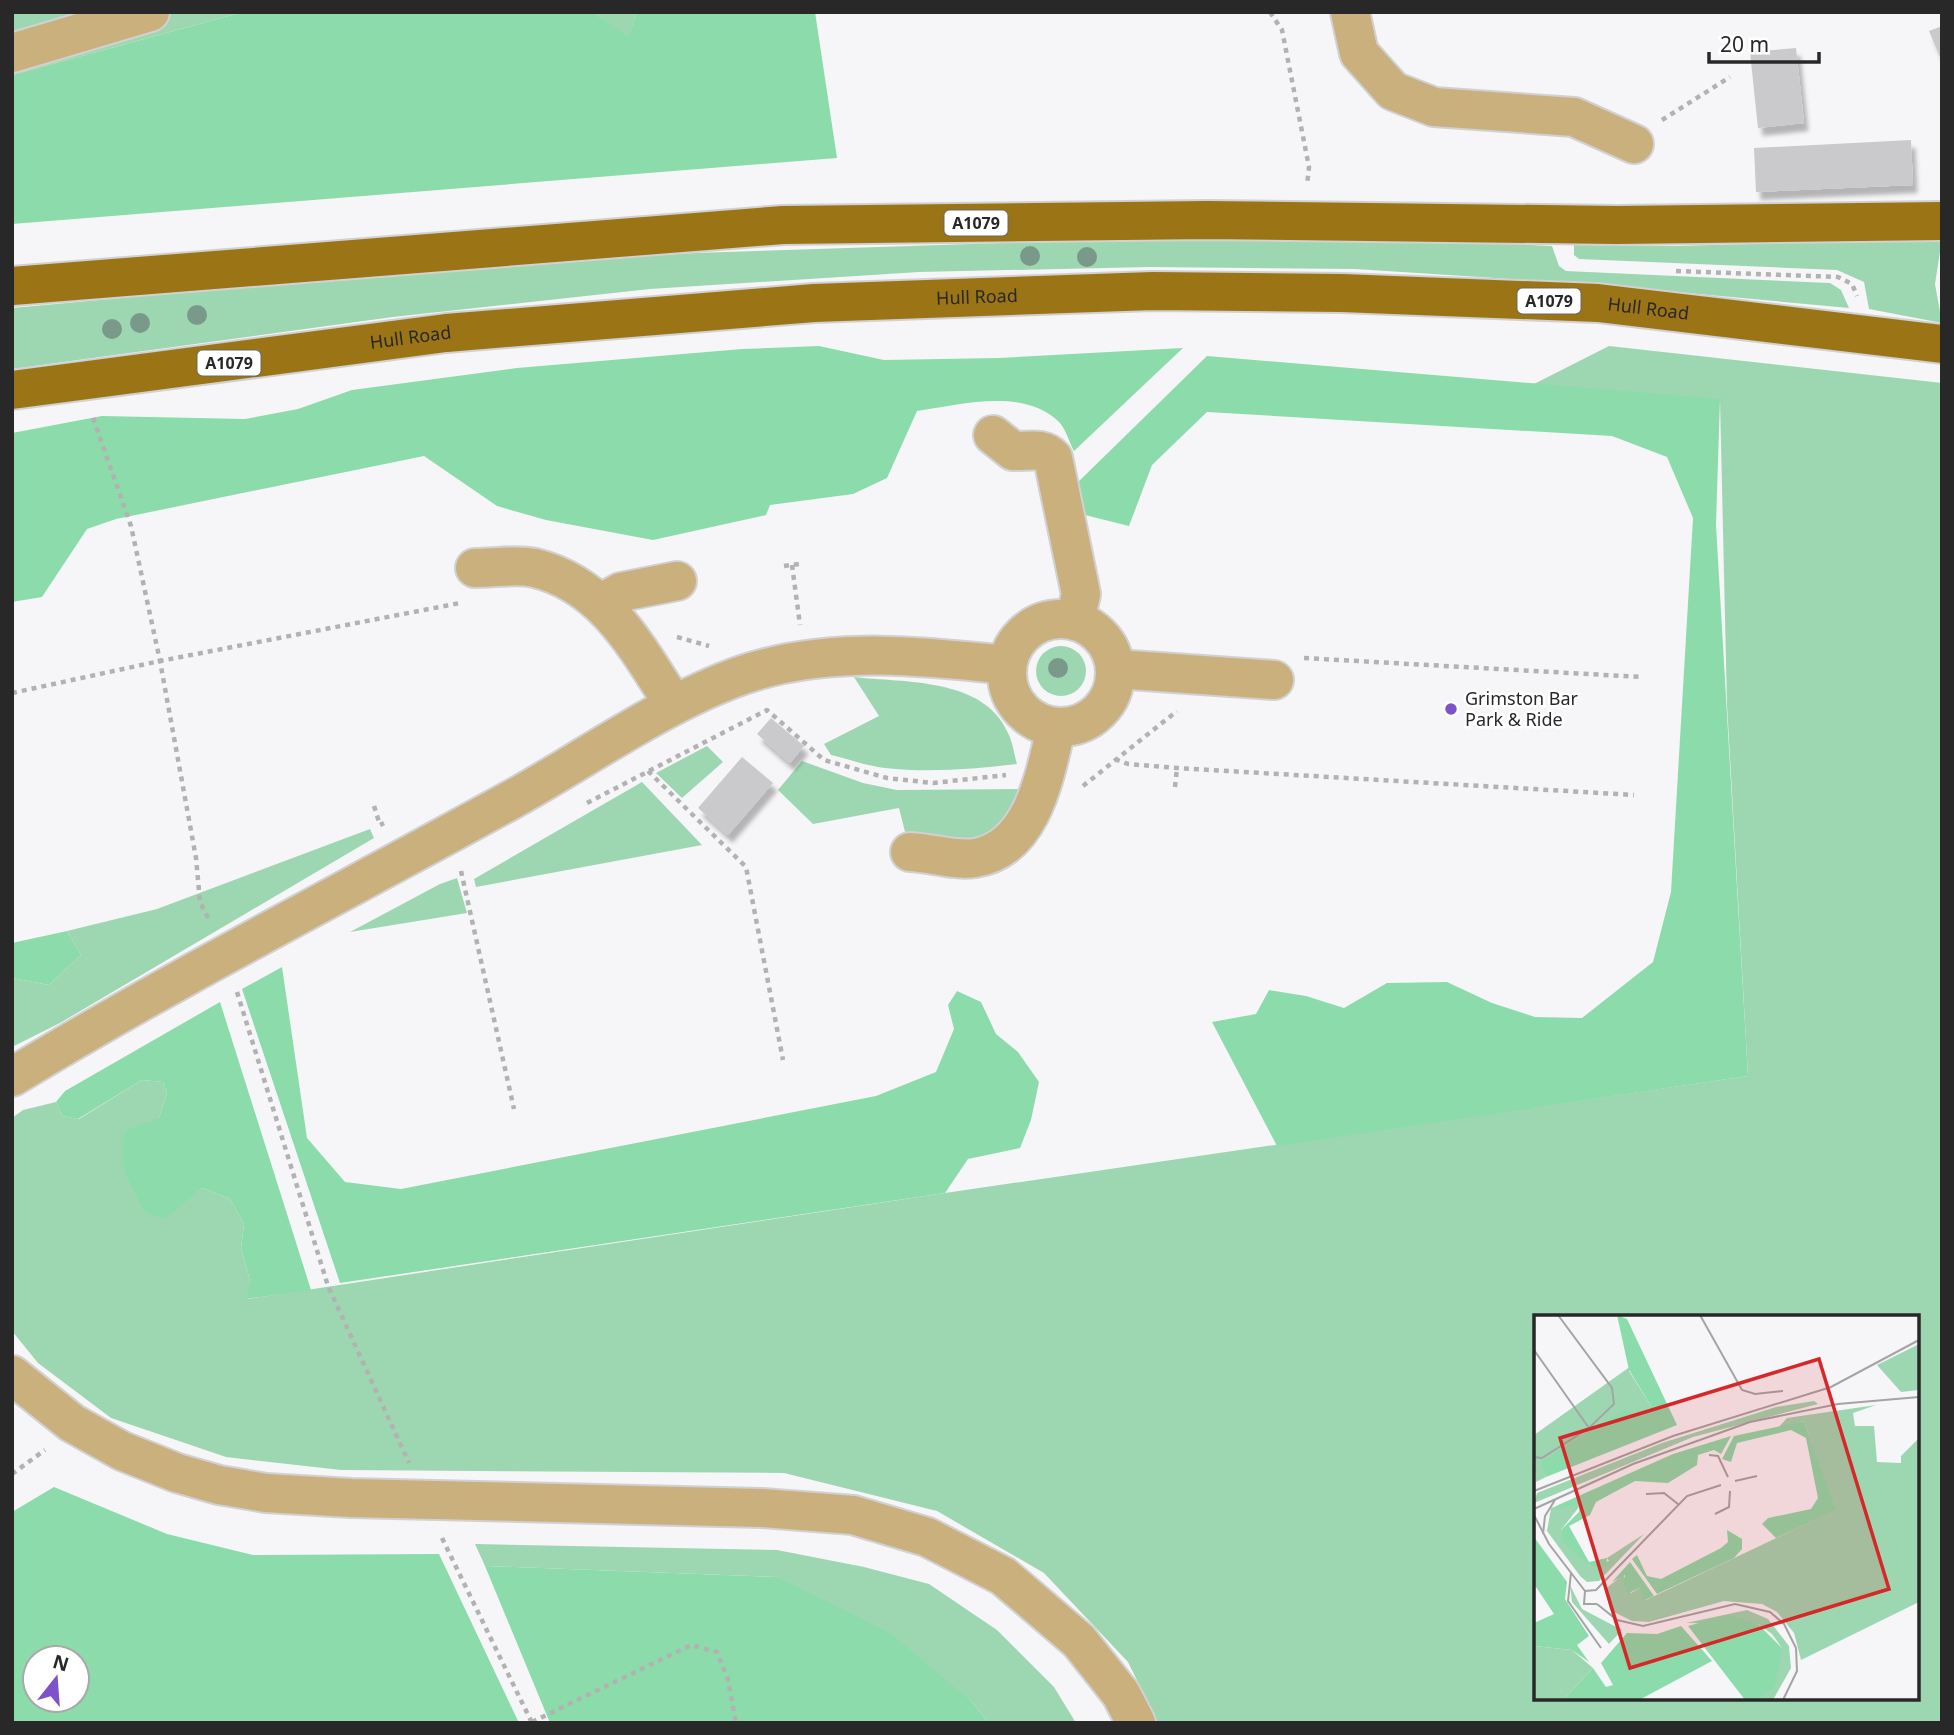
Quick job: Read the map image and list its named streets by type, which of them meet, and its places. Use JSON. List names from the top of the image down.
{
  "streets": {
    "main road": ["A1079", "Hull Road"]
  },
  "places": ["Grimston Bar Park & Ride"],
  "scale_bar": "20 m",
  "north": "top"
}
